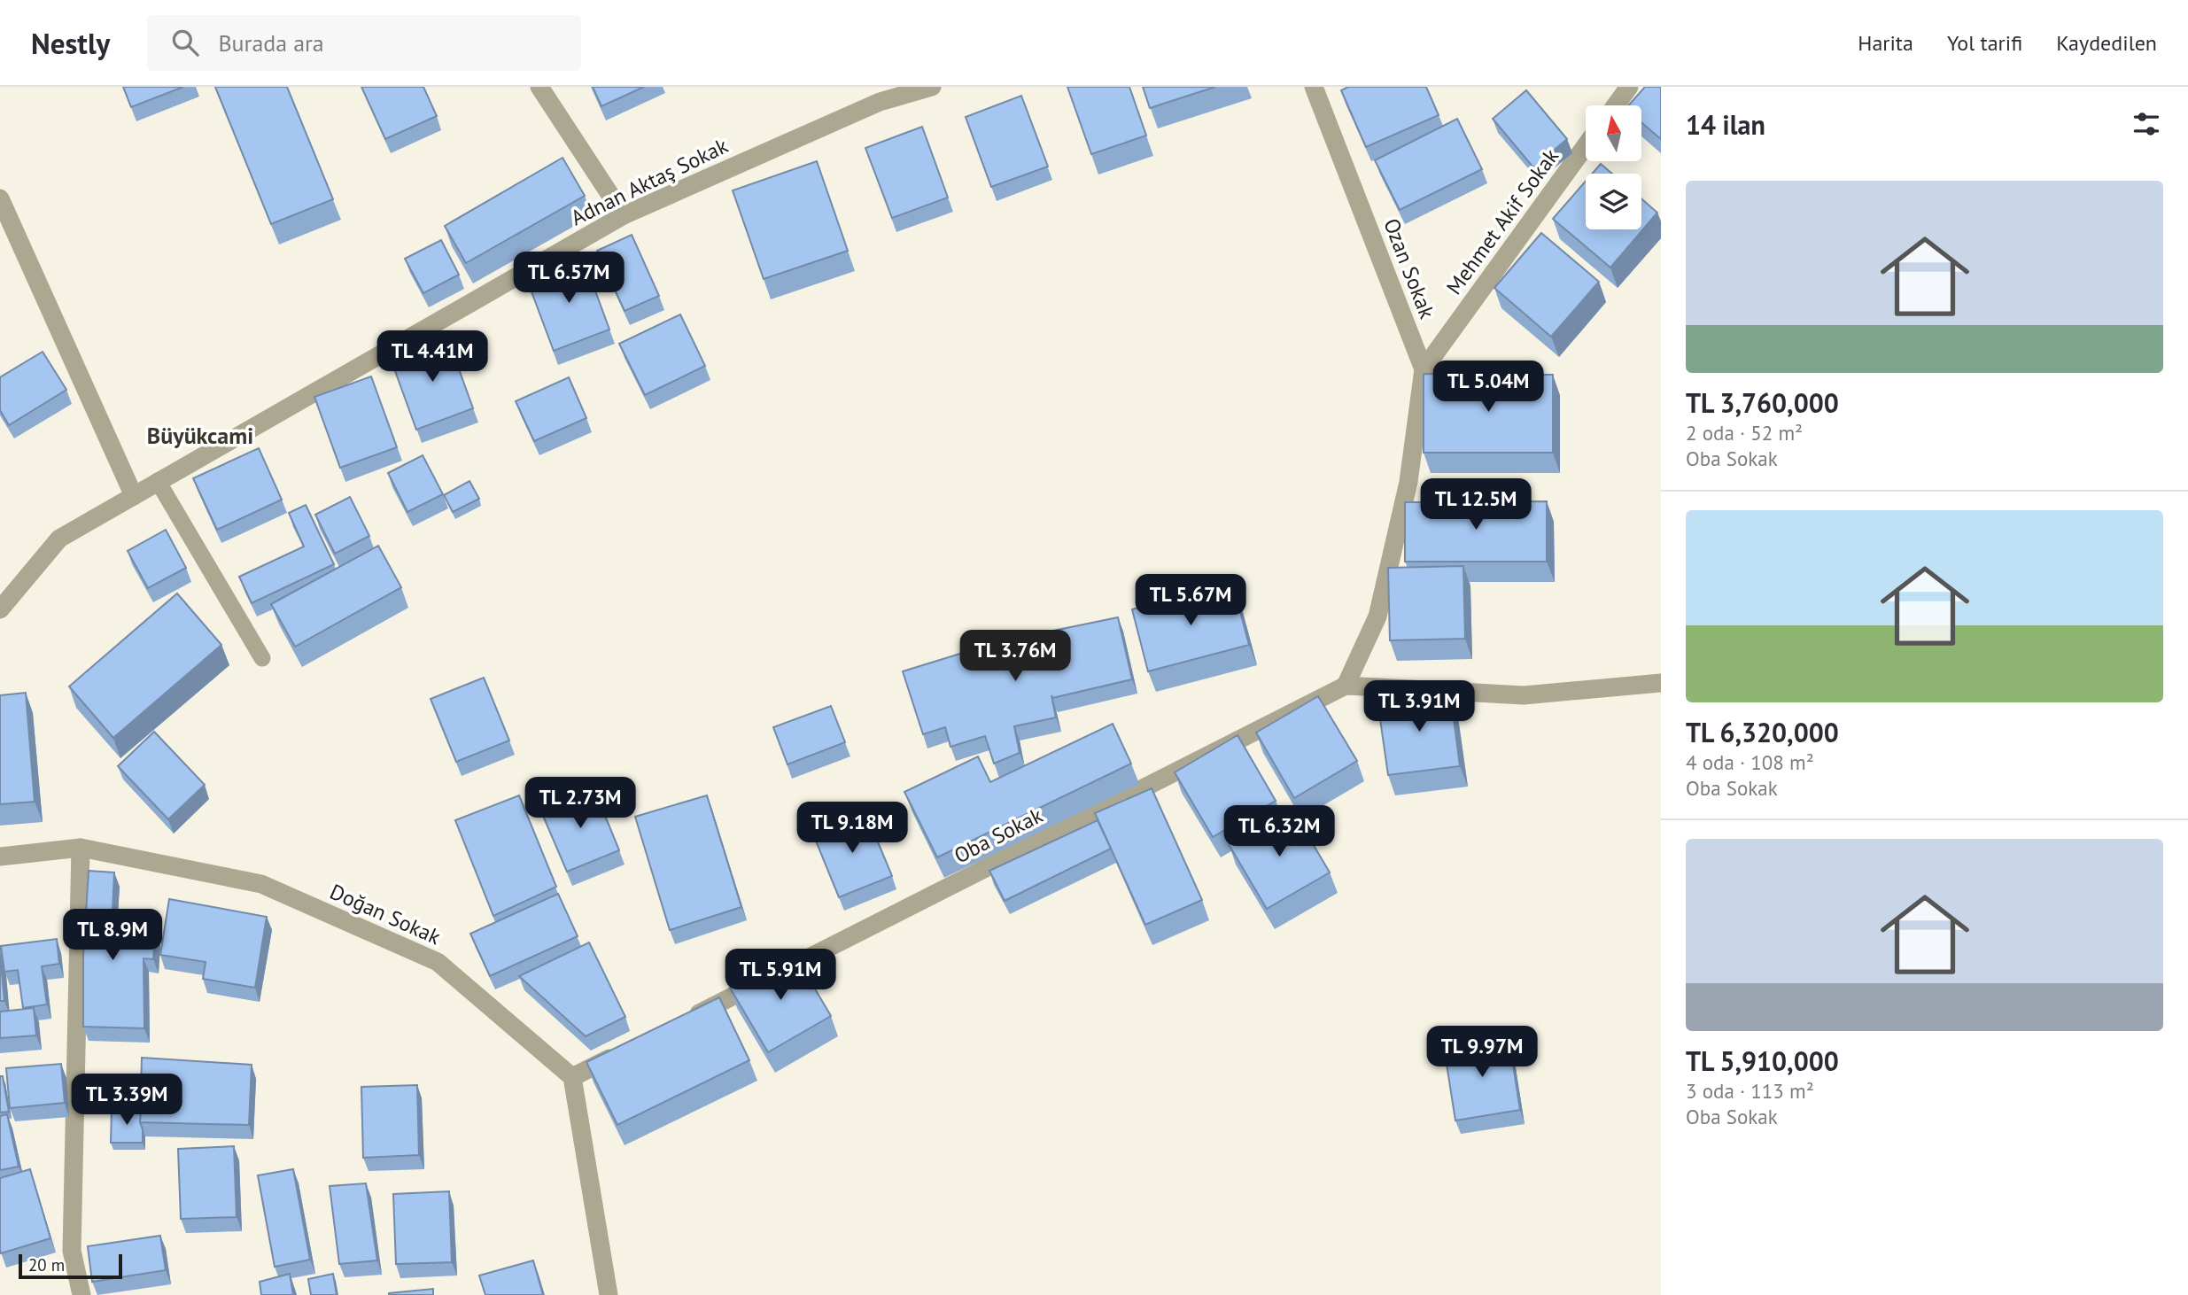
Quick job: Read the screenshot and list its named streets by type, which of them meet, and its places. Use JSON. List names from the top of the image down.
{
  "streets": {
    "street": [
      "Adnan Aktaş Sokak",
      "Mehmet Akif Sokak",
      "Ozan Sokak",
      "Oba Sokak",
      "Doğan Sokak"
    ]
  },
  "crossings": [
    ["Mehmet Akif Sokak", "Ozan Sokak"],
    ["Ozan Sokak", "Oba Sokak"]
  ],
  "districts": ["Büyükcami"],
  "scale_bar": "20 m",
  "north": "top",
  "page": {
    "header": "Nestly",
    "search": "Burada ara",
    "nav": ["Harita", "Yol tarifi", "Kaydedilen"],
    "heading": "14 ilan",
    "list": [
      {
        "name": "TL 3,760,000",
        "note": "2 oda · 52 m² · Oba Sokak"
      },
      {
        "name": "TL 6,320,000",
        "note": "4 oda · 108 m² · Oba Sokak"
      },
      {
        "name": "TL 5,910,000",
        "note": "3 oda · 113 m² · Oba Sokak"
      }
    ],
    "price": [
      "TL 6.57M",
      "TL 4.41M",
      "TL 5.04M",
      "TL 12.5M",
      "TL 5.67M",
      "TL 3.76M",
      "TL 3.91M",
      "TL 2.73M",
      "TL 9.18M",
      "TL 6.32M",
      "TL 8.9M",
      "TL 5.91M",
      "TL 9.97M",
      "TL 3.39M"
    ],
    "scale": "20 m"
  }
}
